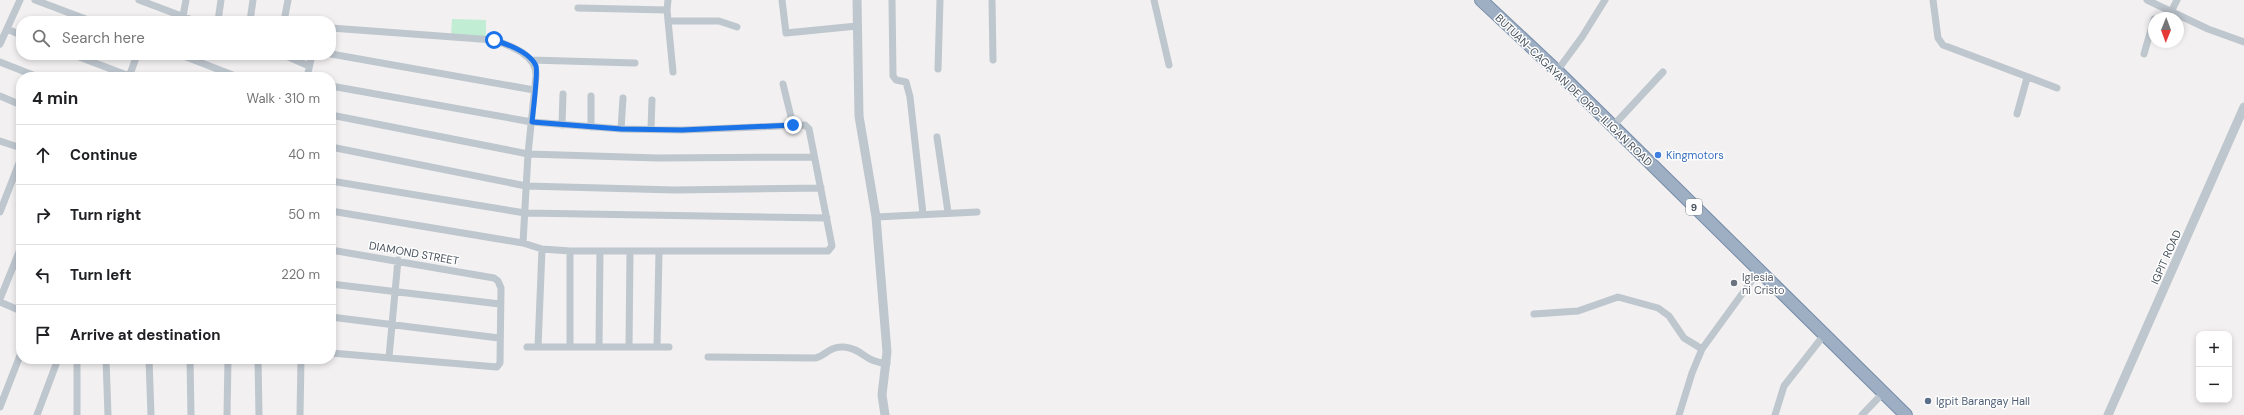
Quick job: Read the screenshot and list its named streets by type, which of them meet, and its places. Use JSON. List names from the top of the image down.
{
  "streets": {
    "highway": ["BUTUAN-CAGAYAN DE ORO-ILIGAN ROAD", "9"],
    "street": ["DIAMOND STREET", "IGPIT ROAD"]
  },
  "places": ["Kingmotors", "Iglesia ni Cristo", "Igpit Barangay Hall"],
  "north": "bottom",
  "page": {
    "search": "Search here",
    "heading": ["4 min", "Walk · 310 m"],
    "list": [
      ["Continue", "40 m"],
      ["Turn right", "50 m"],
      ["Turn left", "220 m"],
      "Arrive at destination"
    ],
    "map_buttons": ["+", "−"]
  }
}
